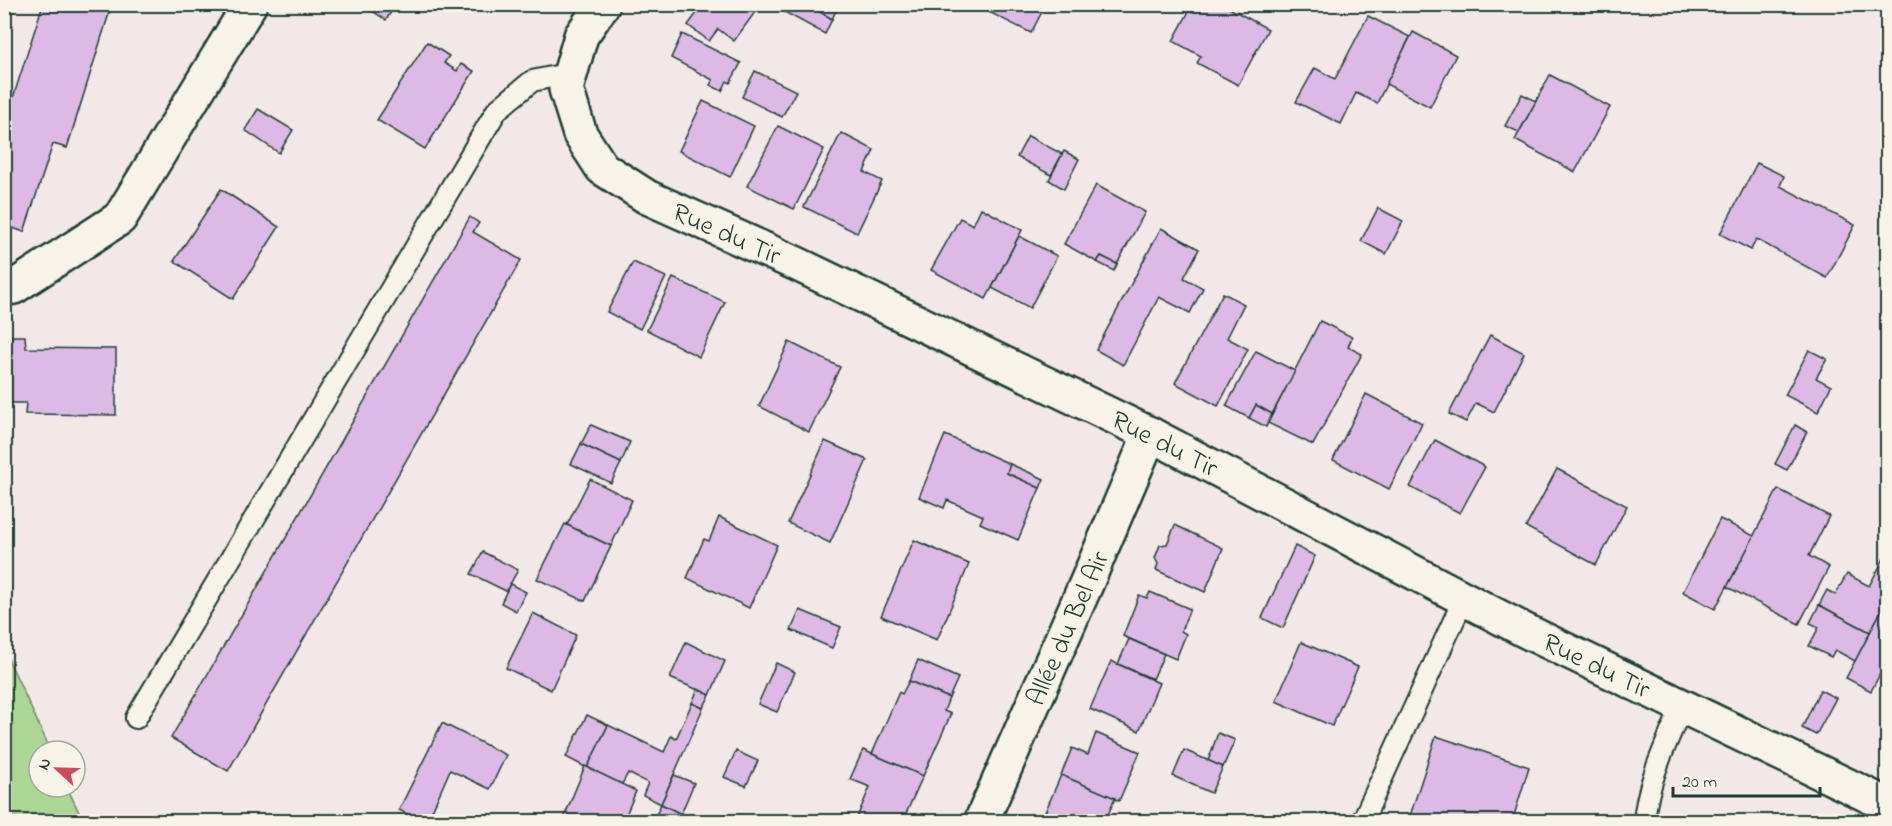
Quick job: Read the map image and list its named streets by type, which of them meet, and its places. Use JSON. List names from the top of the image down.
{
  "streets": {
    "street": ["Rue du Tir", "Allée du Bel Air"]
  },
  "crossings": [
    ["Rue du Tir", "Allée du Bel Air"]
  ],
  "scale_bar": "20 m",
  "north": "left"
}
